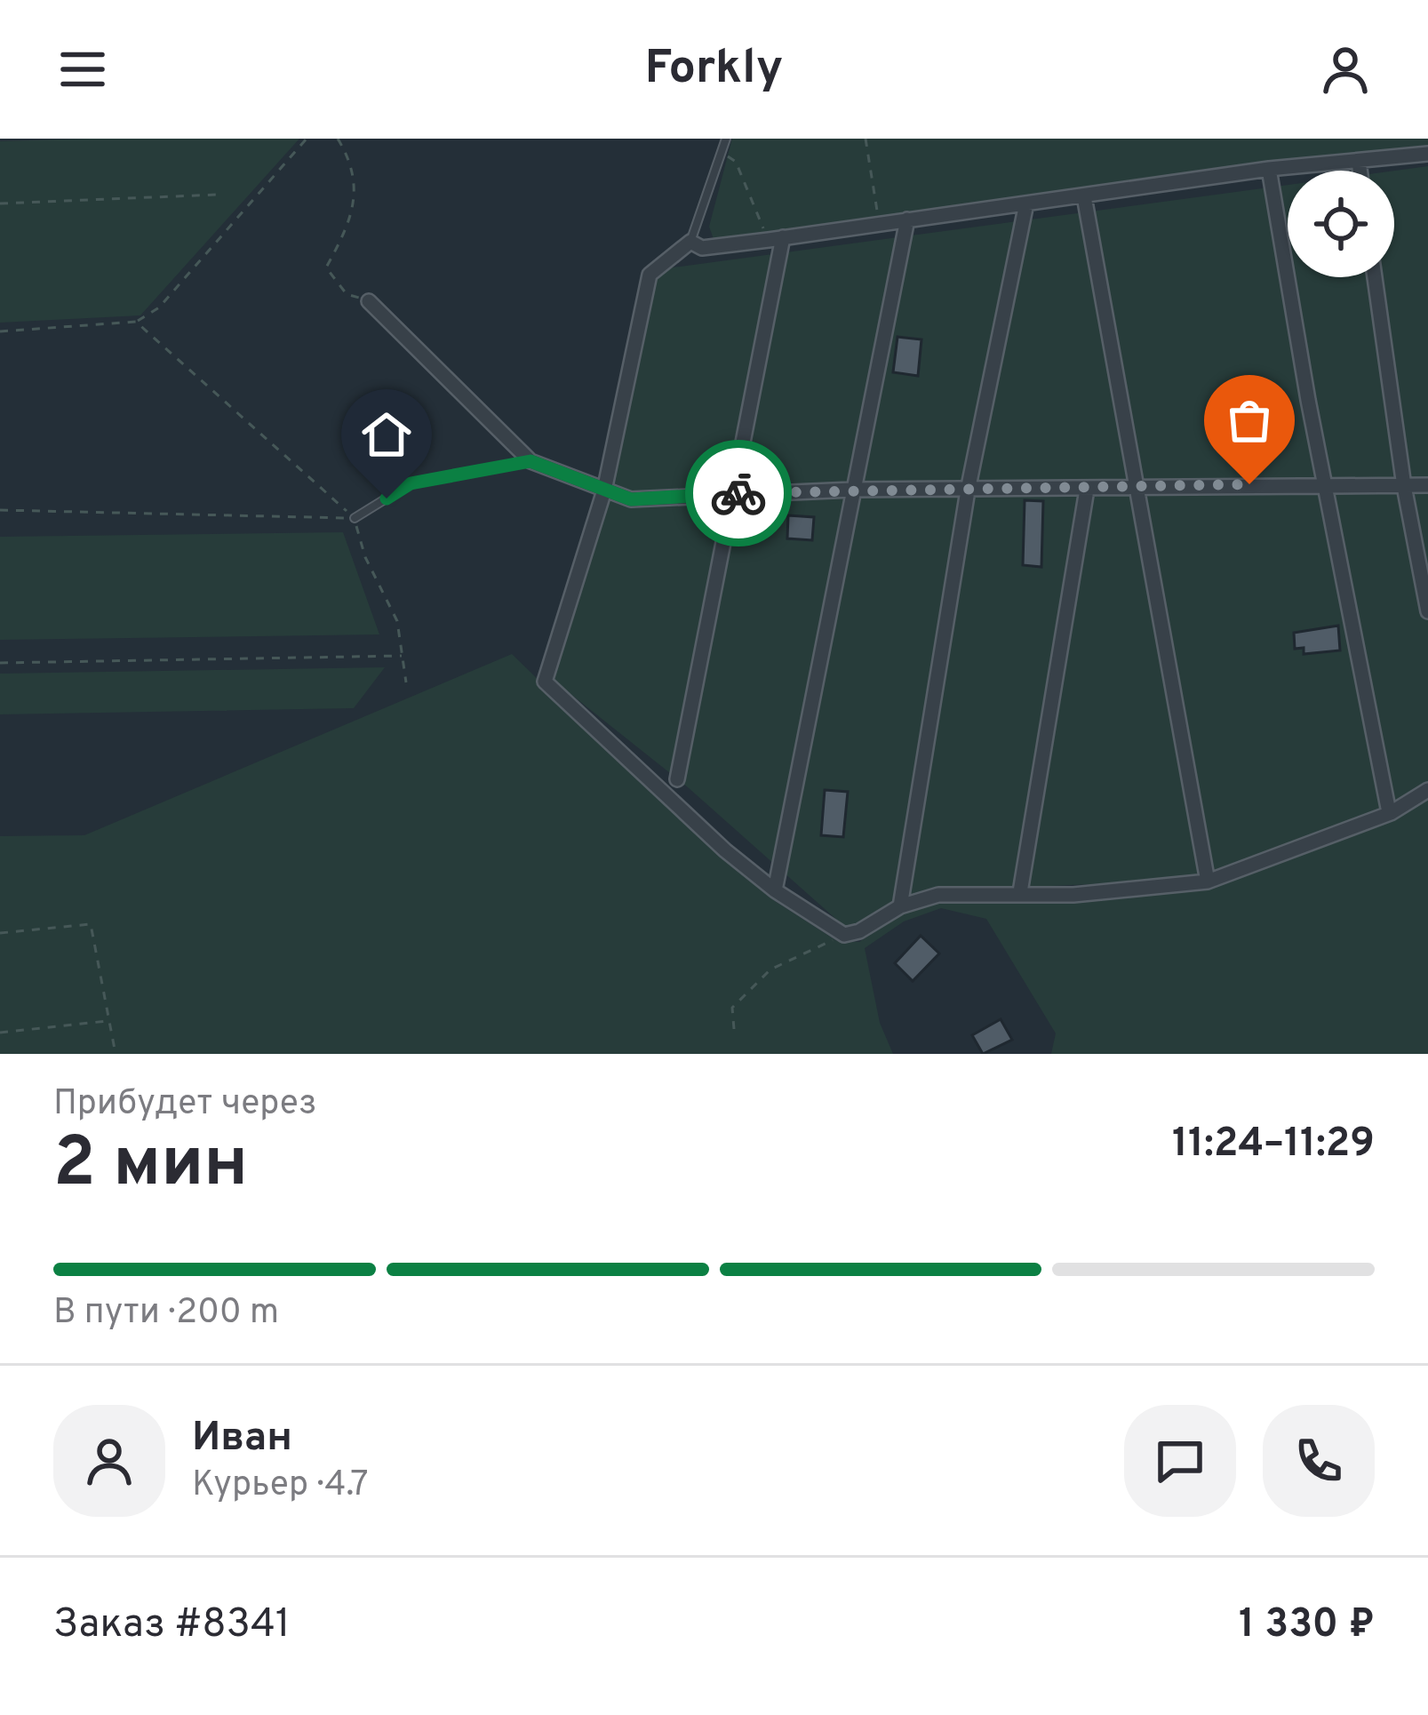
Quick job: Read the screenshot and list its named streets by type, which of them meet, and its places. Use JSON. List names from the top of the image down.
{
  "page": {
    "header": "Forkly",
    "heading": ["2 мин", "Прибудет через", "11:24–11:29"],
    "panel": [
      "Иван",
      "Курьер · 4.7",
      "Заказ #8341",
      "1 330 ₽"
    ],
    "bar": "В пути · 200 m"
  }
}
